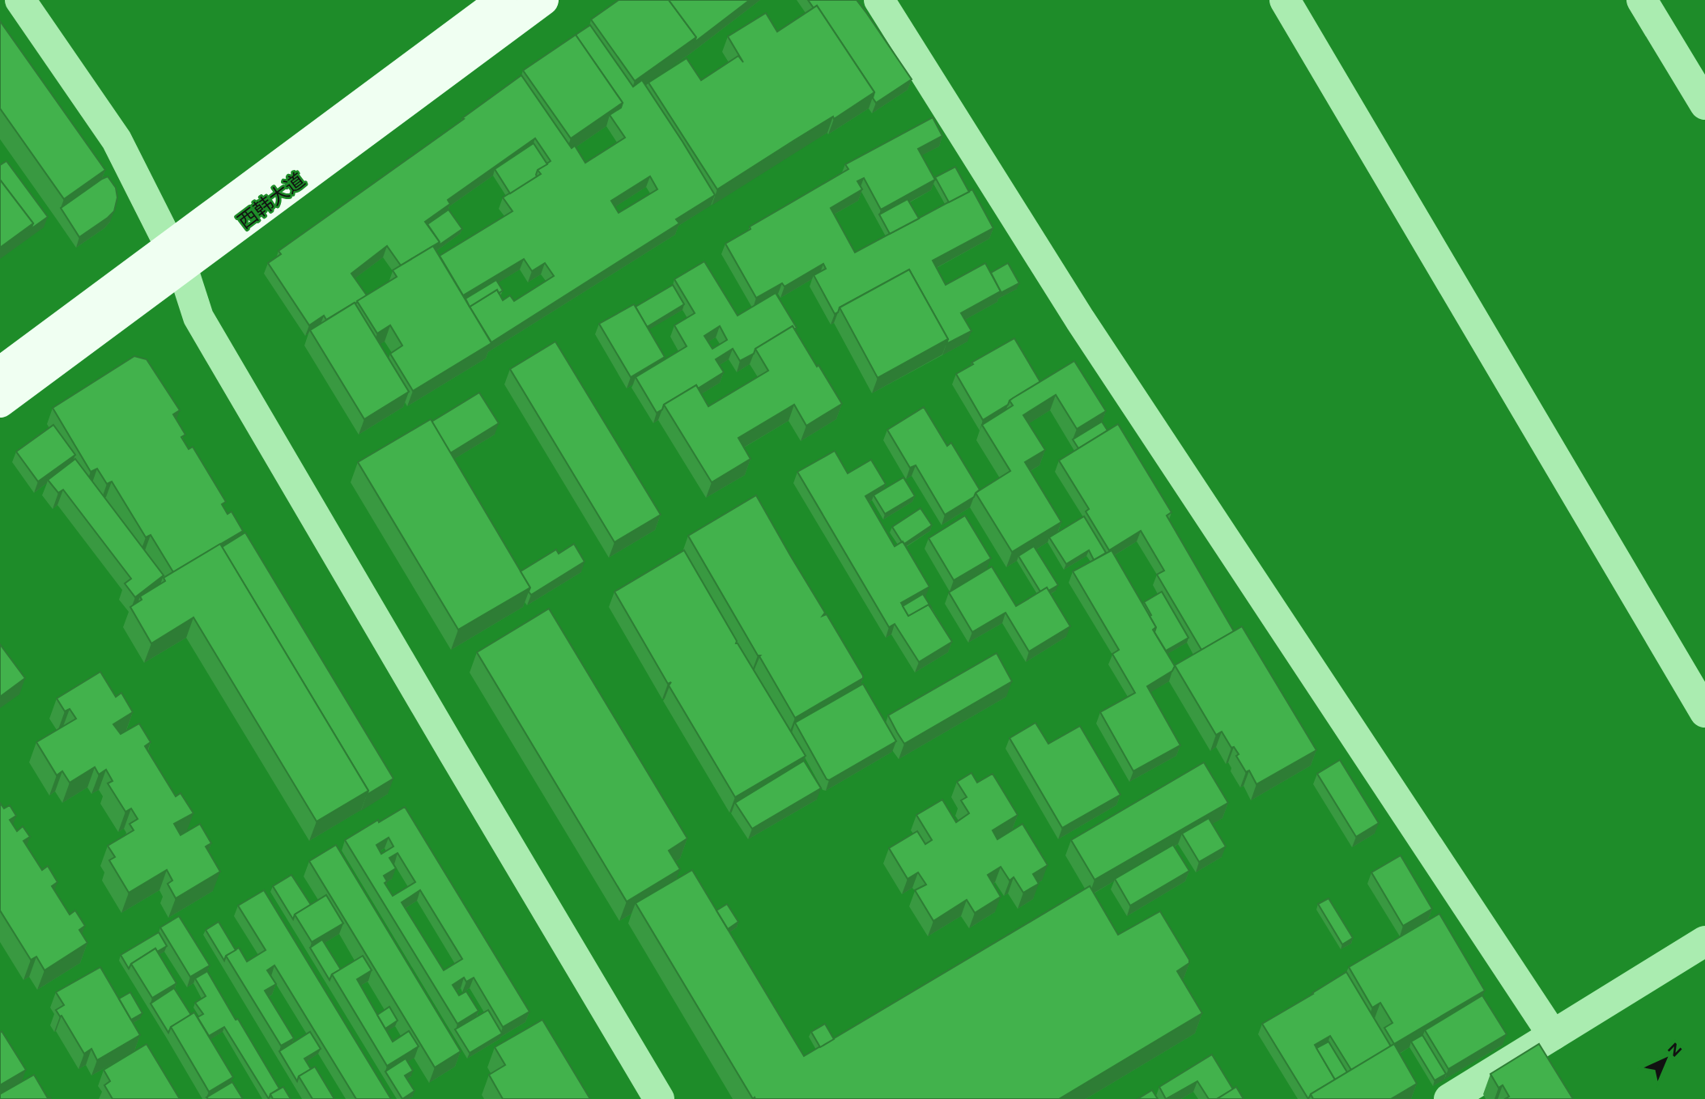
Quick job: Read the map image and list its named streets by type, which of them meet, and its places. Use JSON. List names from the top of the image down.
{
  "streets": {
    "main road": ["西韩大道"]
  },
  "north": "top right"
}
